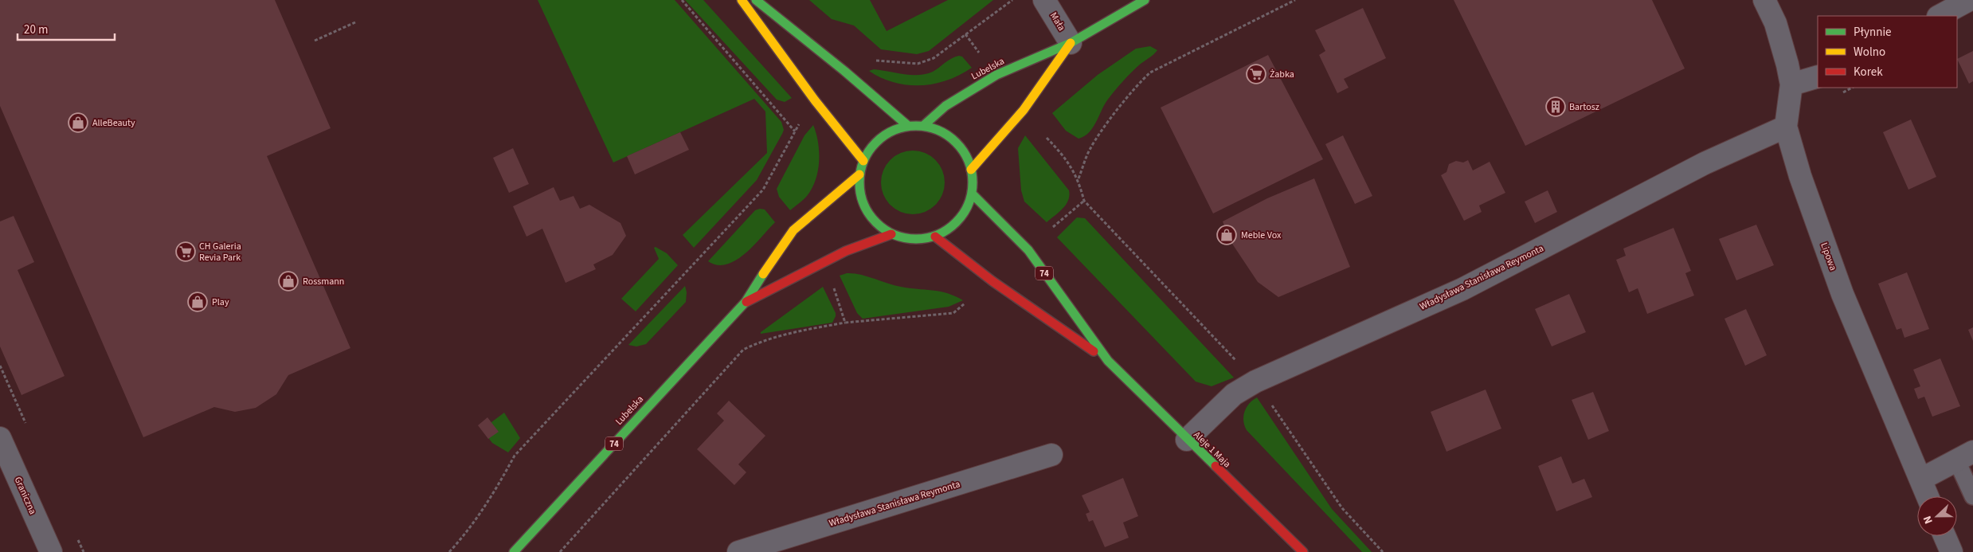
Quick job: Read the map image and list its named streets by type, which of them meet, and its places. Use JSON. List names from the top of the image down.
{
  "streets": {
    "main road": ["Lubelska", "74", "Aleje 1 Maja"],
    "street": [
      "Mała",
      "Lipowa",
      "Władysława Stanisława Reymonta",
      "Graniczna"
    ]
  },
  "crossings": [
    ["Mała", "Lubelska"],
    ["Lubelska", "Aleje 1 Maja"],
    ["Lipowa", "Władysława Stanisława Reymonta"],
    ["Władysława Stanisława Reymonta", "Aleje 1 Maja"]
  ],
  "places": {
    "supermarket": ["Żabka", "CH Galeria Revia Park"],
    "building": ["Bartosz"],
    "shop": [
      "AlleBeauty",
      "Meble Vox",
      "Rossmann",
      "Play"
    ]
  },
  "legend": ["Płynnie", "Wolno", "Korek"],
  "scale_bar": "20 m",
  "north": "left"
}
